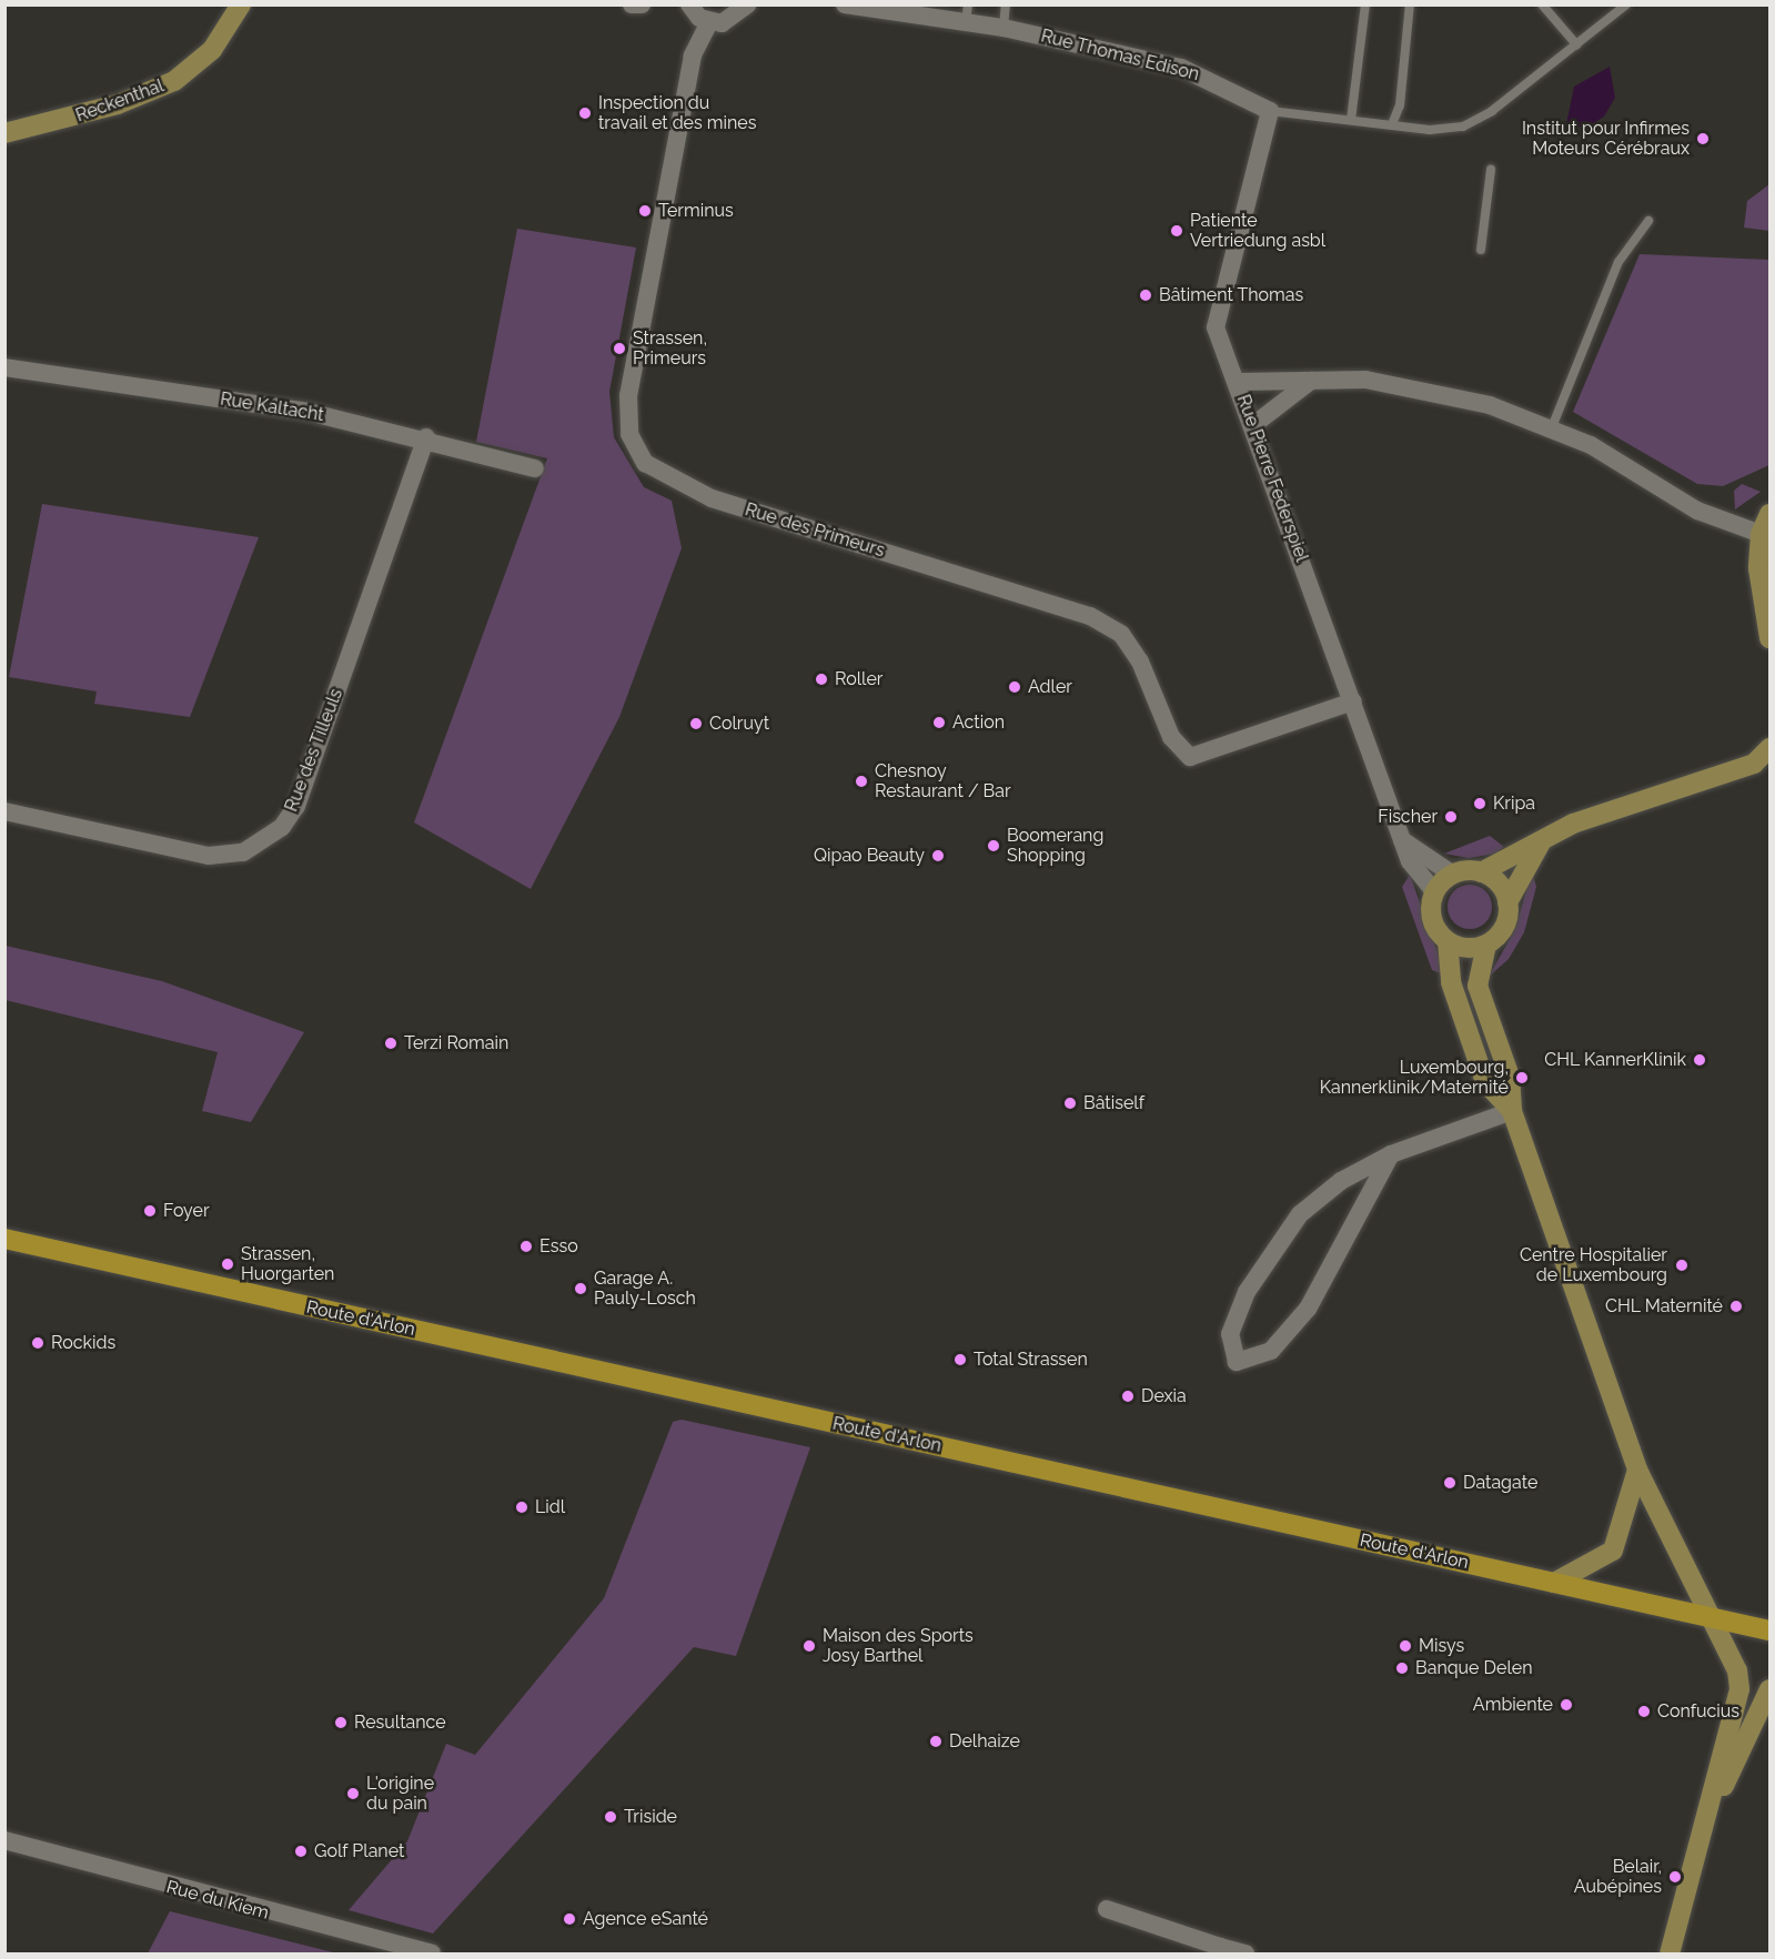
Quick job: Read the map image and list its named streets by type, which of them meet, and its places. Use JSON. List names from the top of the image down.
{
  "streets": {
    "main road": ["Route d'Arlon"],
    "street": [
      "Rue Thomas Edison",
      "Reckenthal",
      "Rue Kaltacht",
      "Rue Pierre Federspiel",
      "Rue des Primeurs",
      "Rue des Tilleuls",
      "Rue du Kiem"
    ]
  },
  "crossings": [
    ["Rue Thomas Edison", "Rue Pierre Federspiel"],
    ["Rue Kaltacht", "Rue des Tilleuls"],
    ["Rue Pierre Federspiel", "Rue des Primeurs"]
  ],
  "places": [
    "Inspection du travail et des mines",
    "Institut pour Infirmes Moteurs Cérébraux",
    "Terminus",
    "Patiente Vertriedung asbl",
    "Bâtiment Thomas",
    "Strassen, Primeurs",
    "Roller",
    "Adler",
    "Action",
    "Colruyt",
    "Chesnoy Restaurant / Bar",
    "Kripa",
    "Fischer",
    "Boomerang Shopping",
    "Qipao Beauty",
    "Terzi Romain",
    "CHL KannerKlinik",
    "Luxembourg, Kannerklinik/Maternité",
    "Bâtiself",
    "Foyer",
    "Esso",
    "Strassen, Huorgarten",
    "Centre Hospitalier de Luxembourg",
    "Garage A. Pauly-Losch",
    "CHL Maternité",
    "Rockids",
    "Total Strassen",
    "Dexia",
    "Datagate",
    "Lidl",
    "Maison des Sports Josy Barthel",
    "Misys",
    "Banque Delen",
    "Ambiente",
    "Confucius",
    "Resultance",
    "Delhaize",
    "L'origine du pain",
    "Triside",
    "Golf Planet",
    "Belair, Aubépines",
    "Agence eSanté"
  ]
}
